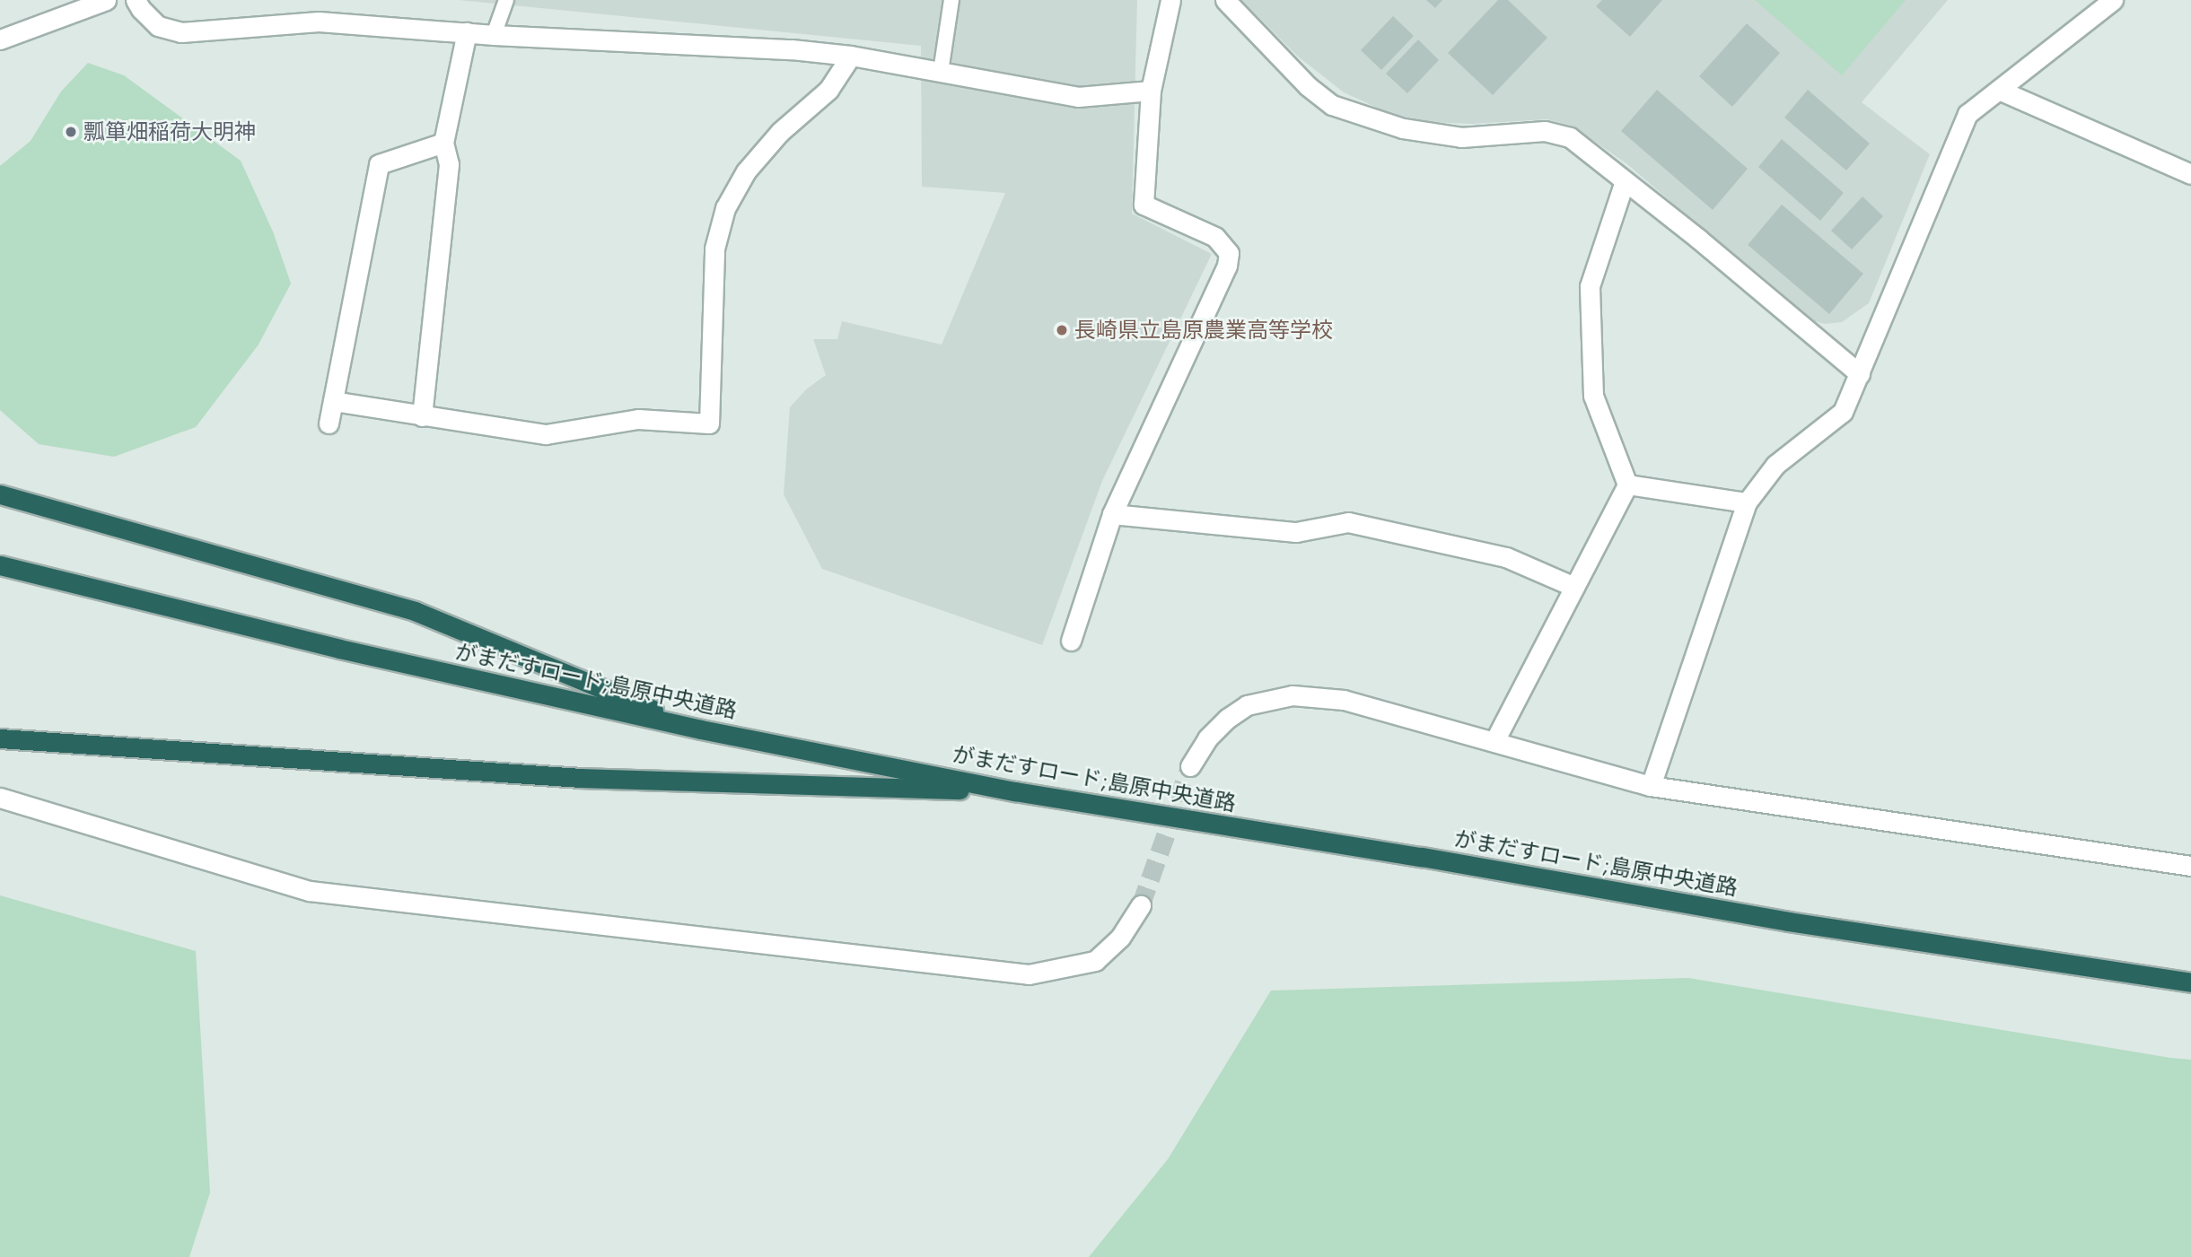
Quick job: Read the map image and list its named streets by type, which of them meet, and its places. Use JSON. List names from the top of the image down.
{
  "streets": {
    "highway": ["がまだすロード;島原中央道路"]
  },
  "places": ["瓢箪畑稲荷大明神", "長崎県立島原農業高等学校"]
}
